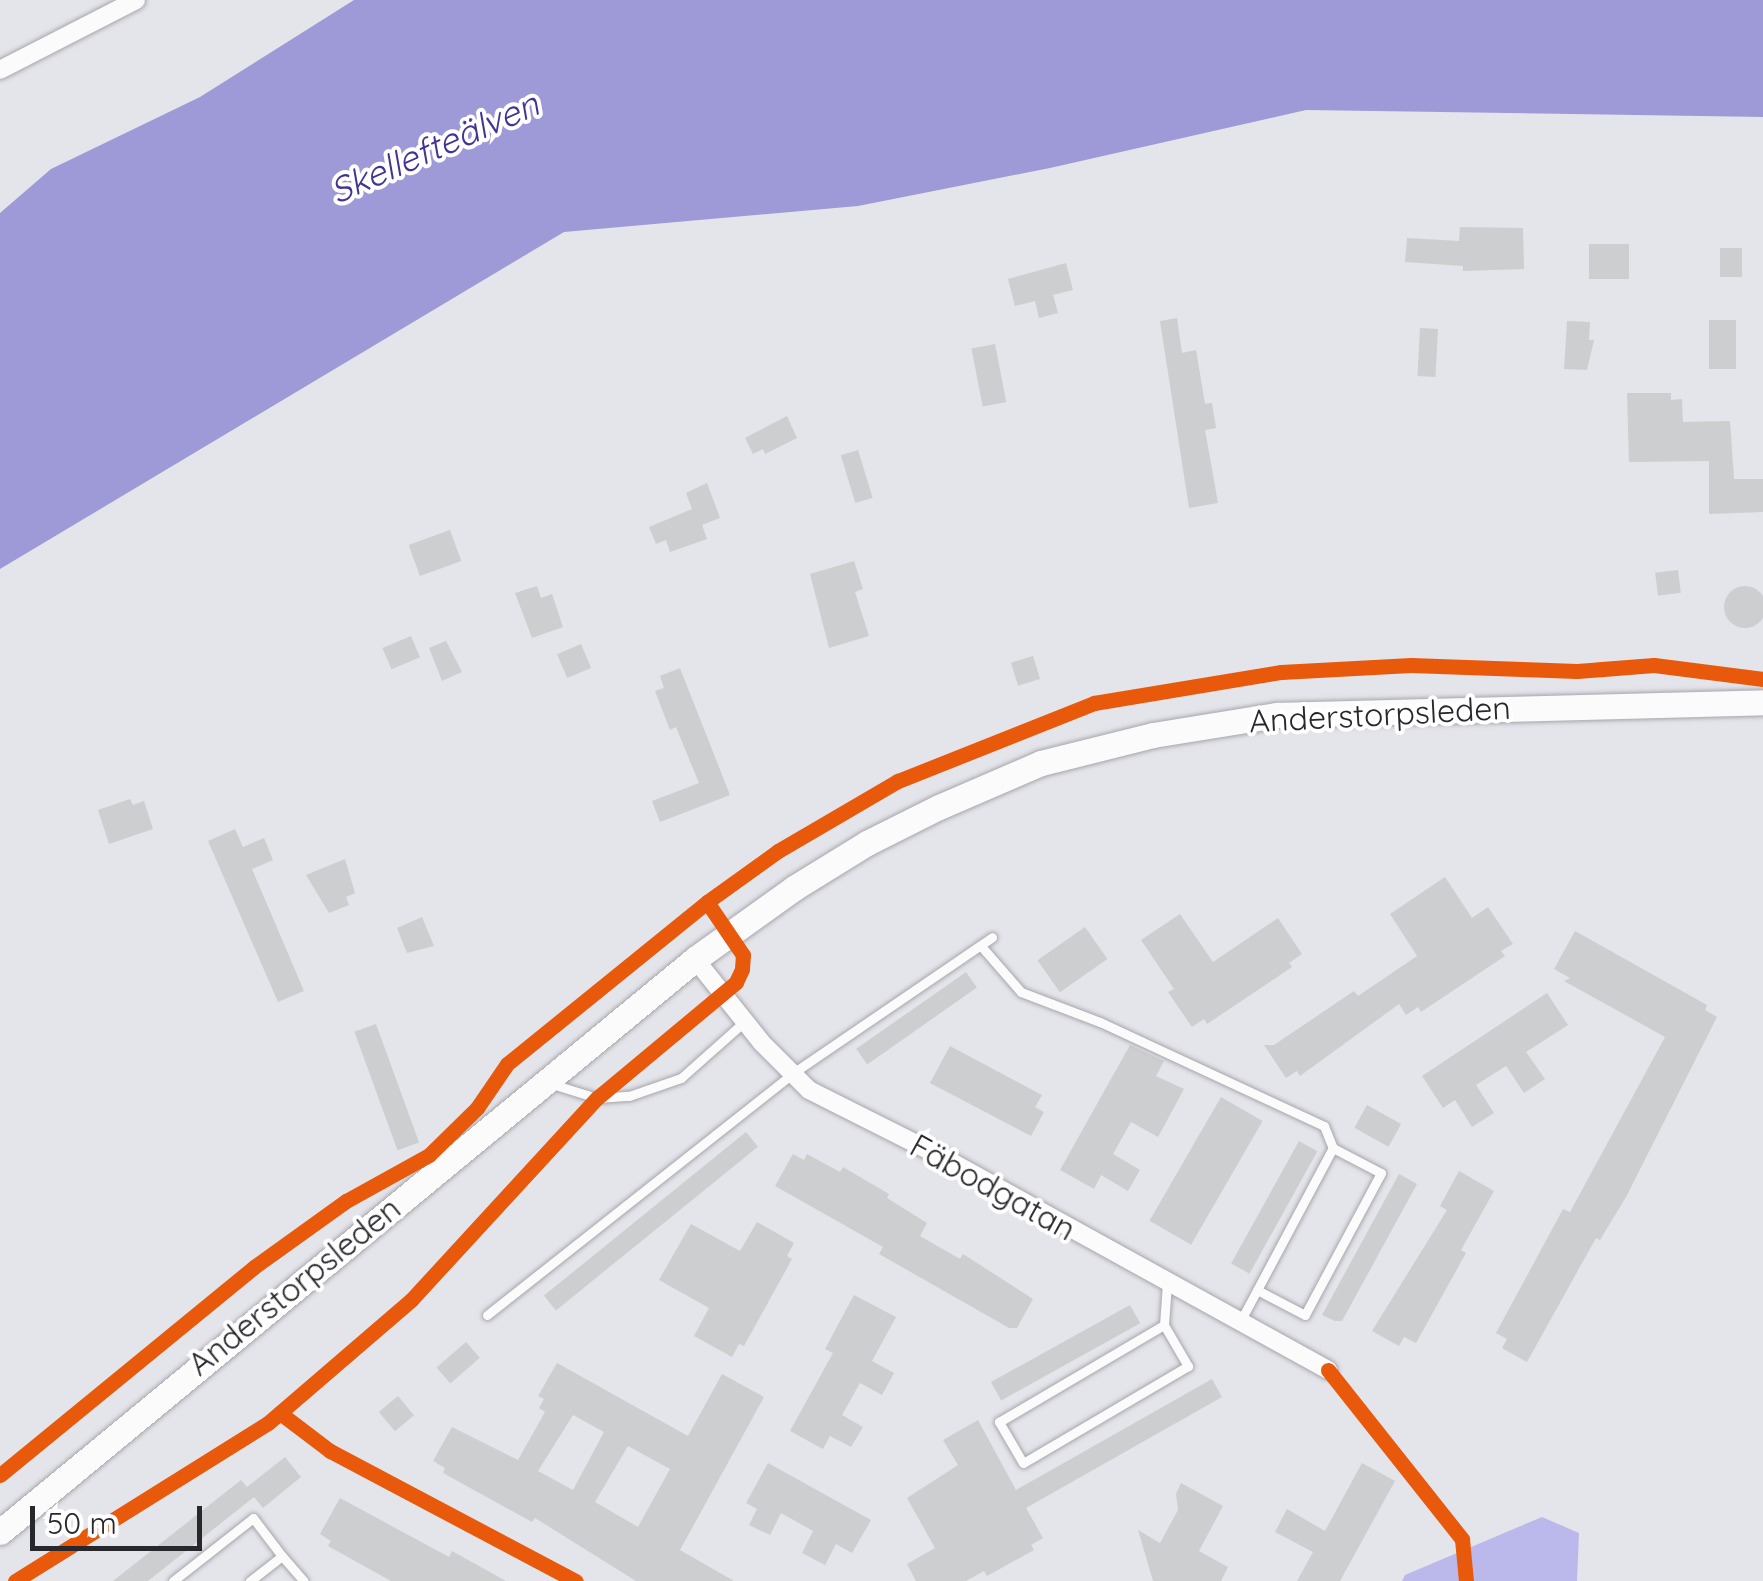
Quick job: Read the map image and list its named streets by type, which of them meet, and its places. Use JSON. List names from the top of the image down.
{
  "streets": {
    "main road": ["Anderstorpsleden"],
    "street": ["Fäbodgatan"]
  },
  "crossings": [
    ["Anderstorpsleden", "Fäbodgatan"]
  ],
  "water": ["Skellefteälven"],
  "scale_bar": "50 m"
}
